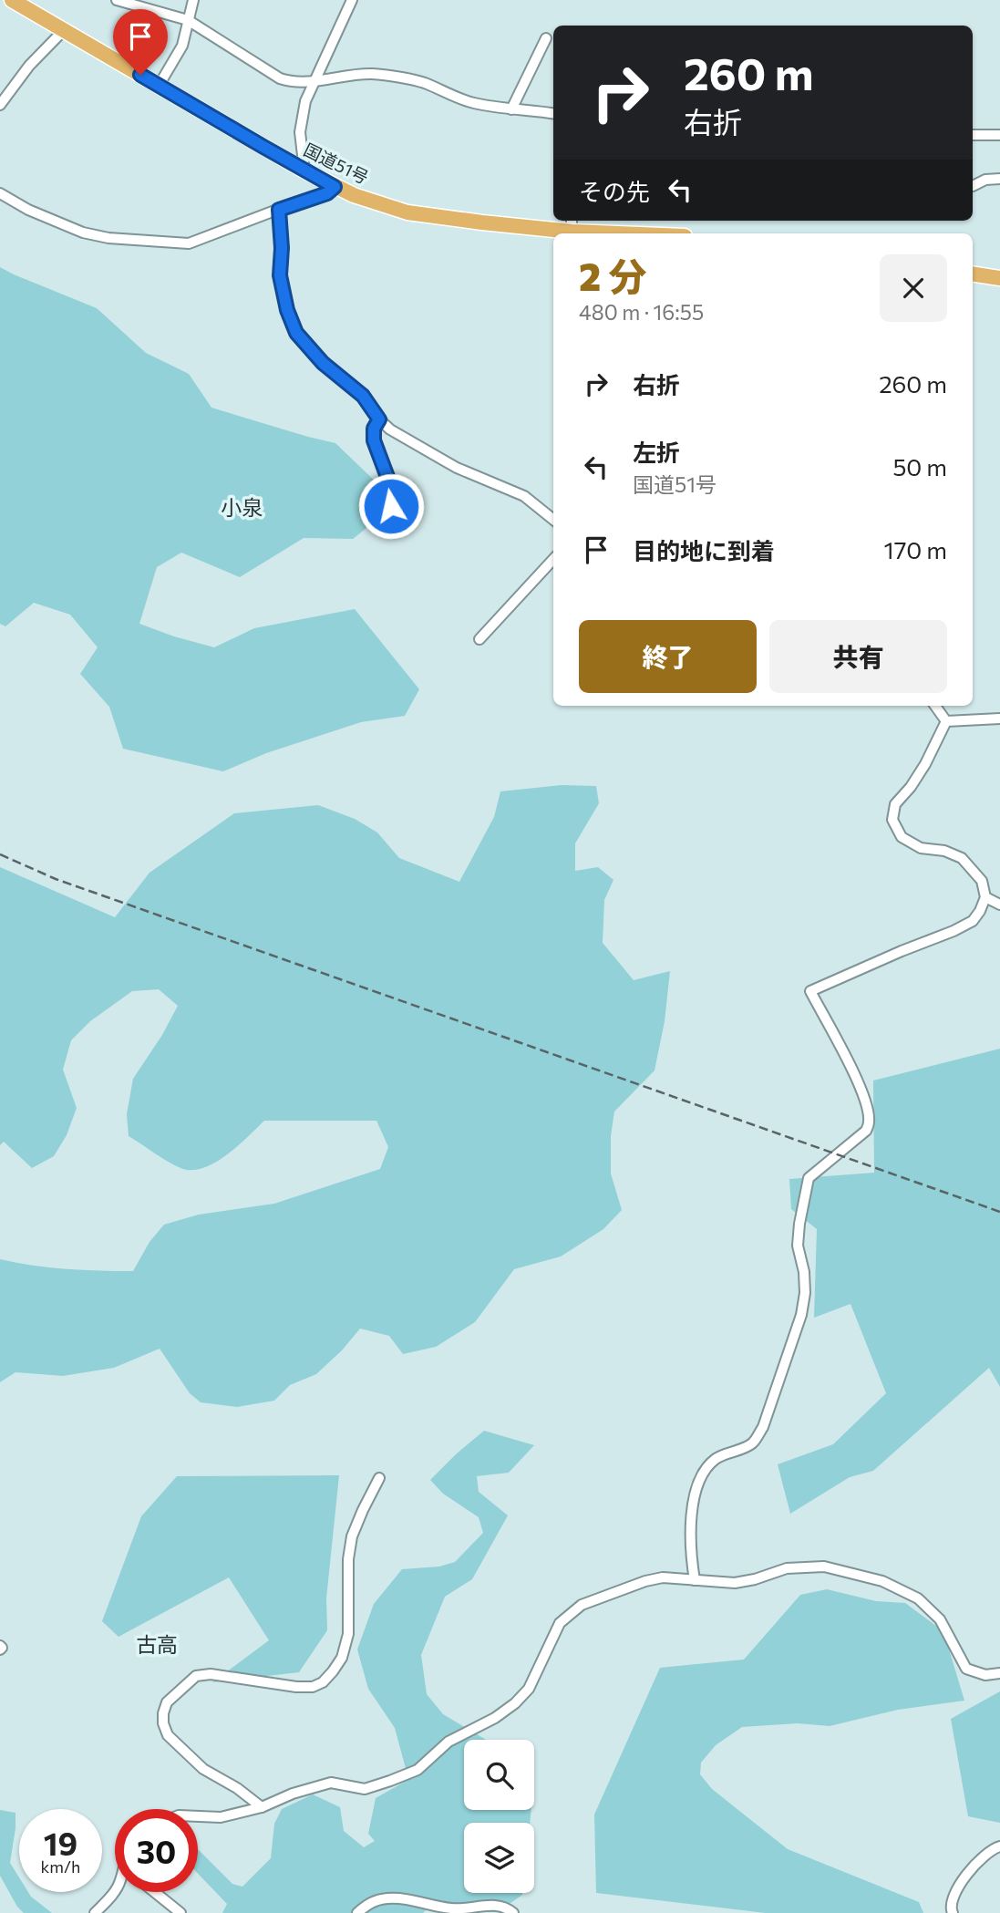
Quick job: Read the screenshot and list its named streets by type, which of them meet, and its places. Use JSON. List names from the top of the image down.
{
  "streets": {
    "highway": ["国道51号"]
  },
  "districts": ["小泉", "古高"],
  "page": {
    "turn": ["260 m", "右折"],
    "then": "その先",
    "heading": ["2 分", "480 m · 16:55"],
    "list": [
      {
        "name": "右折",
        "value": "260 m"
      },
      {
        "name": "左折",
        "note": "国道51号",
        "value": "50 m"
      },
      {
        "name": "目的地に到着",
        "value": "170 m"
      }
    ],
    "buttons": ["終了", "共有"],
    "speed": "19 km/h",
    "limit": "30"
  }
}
